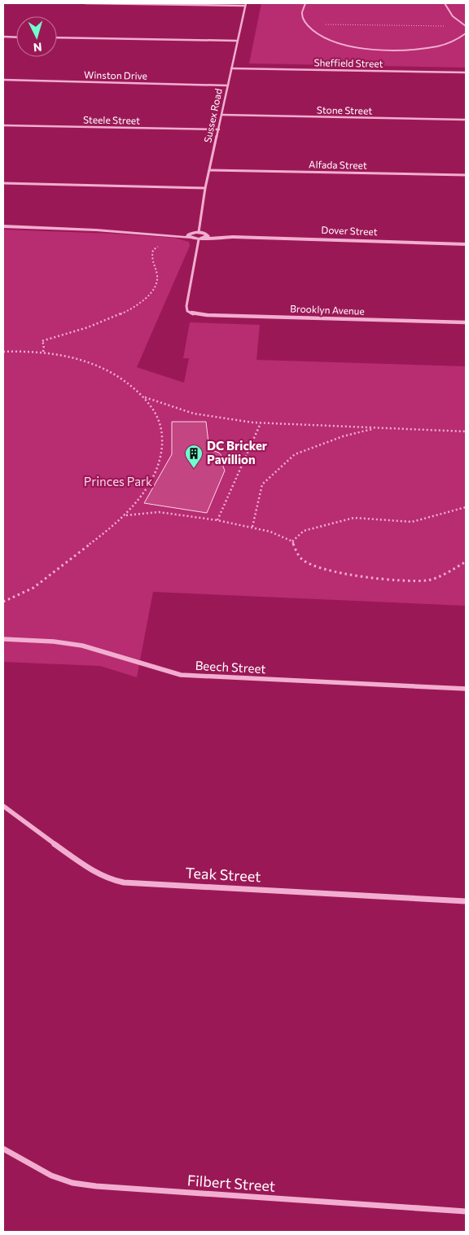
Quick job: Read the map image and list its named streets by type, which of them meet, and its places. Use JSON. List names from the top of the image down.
{
  "streets": {
    "street": [
      "Sheffield Street",
      "Winston Drive",
      "Stone Street",
      "Sussex Road",
      "Steele Street",
      "Alfada Street",
      "Dover Street",
      "Brooklyn Avenue",
      "Beech Street",
      "Teak Street",
      "Filbert Street"
    ]
  },
  "crossings": [
    ["Sheffield Street", "Sussex Road"],
    ["Winston Drive", "Sussex Road"],
    ["Stone Street", "Sussex Road"],
    ["Sussex Road", "Steele Street"],
    ["Sussex Road", "Alfada Street"]
  ],
  "parks": ["Princes Park"],
  "places": {
    "building": ["DC Bricker Pavillion"]
  },
  "north": "bottom"
}
